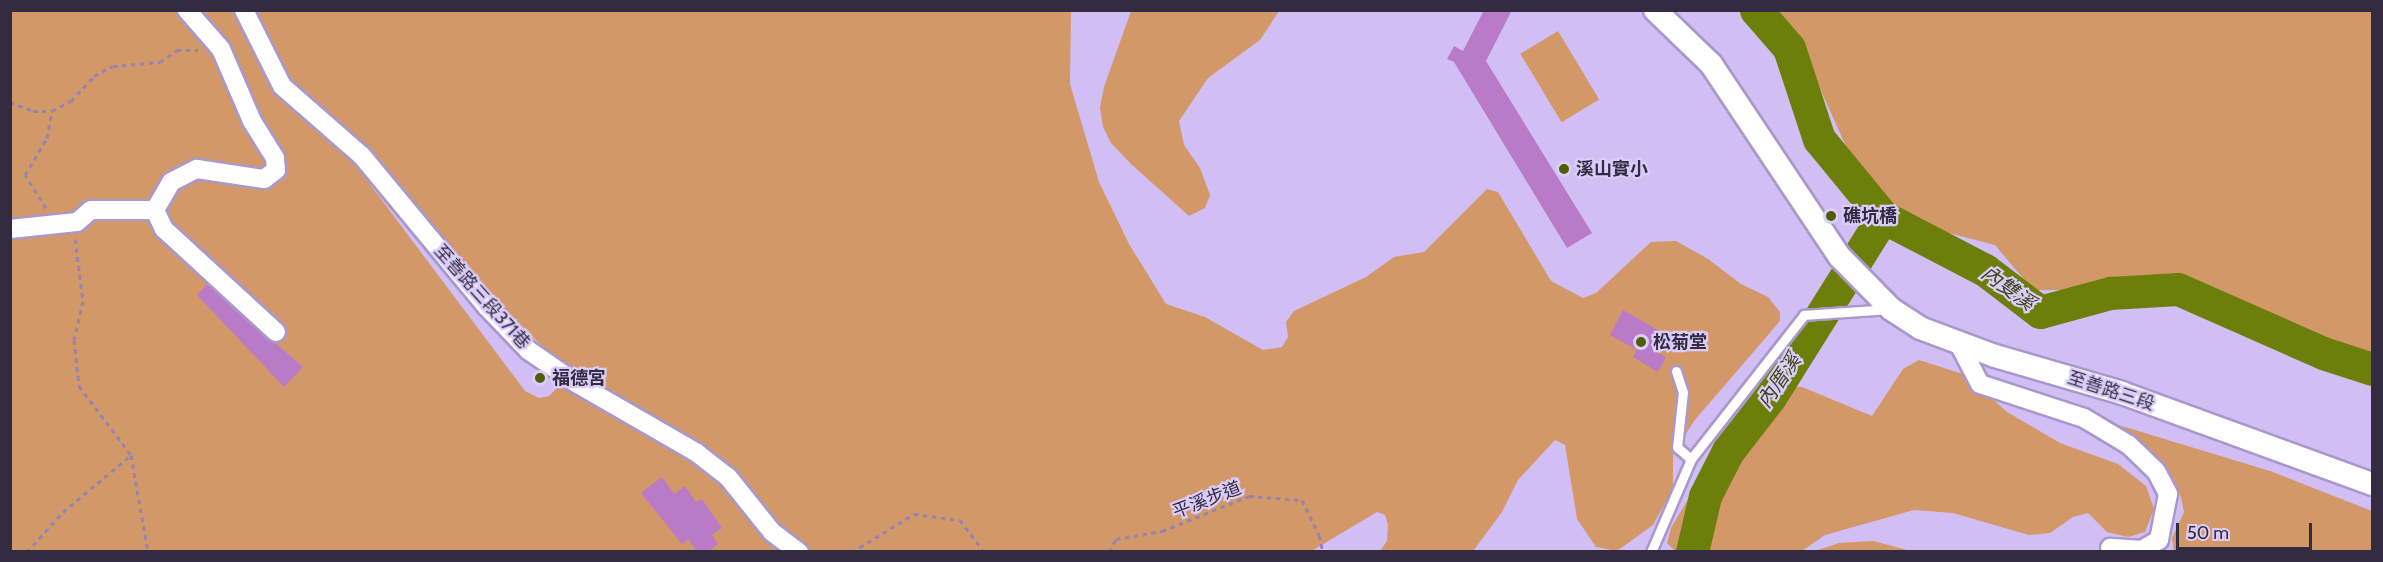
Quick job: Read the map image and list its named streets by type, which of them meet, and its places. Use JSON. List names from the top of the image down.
{
  "streets": {
    "street": ["至善路三段371巷", "至善路三段"],
    "path": ["平溪步道"]
  },
  "water": ["內雙溪", "內厝溪"],
  "places": [
    "溪山實小",
    "礁坑橋",
    "松菊堂",
    "福德宮"
  ],
  "scale_bar": "50 m"
}
